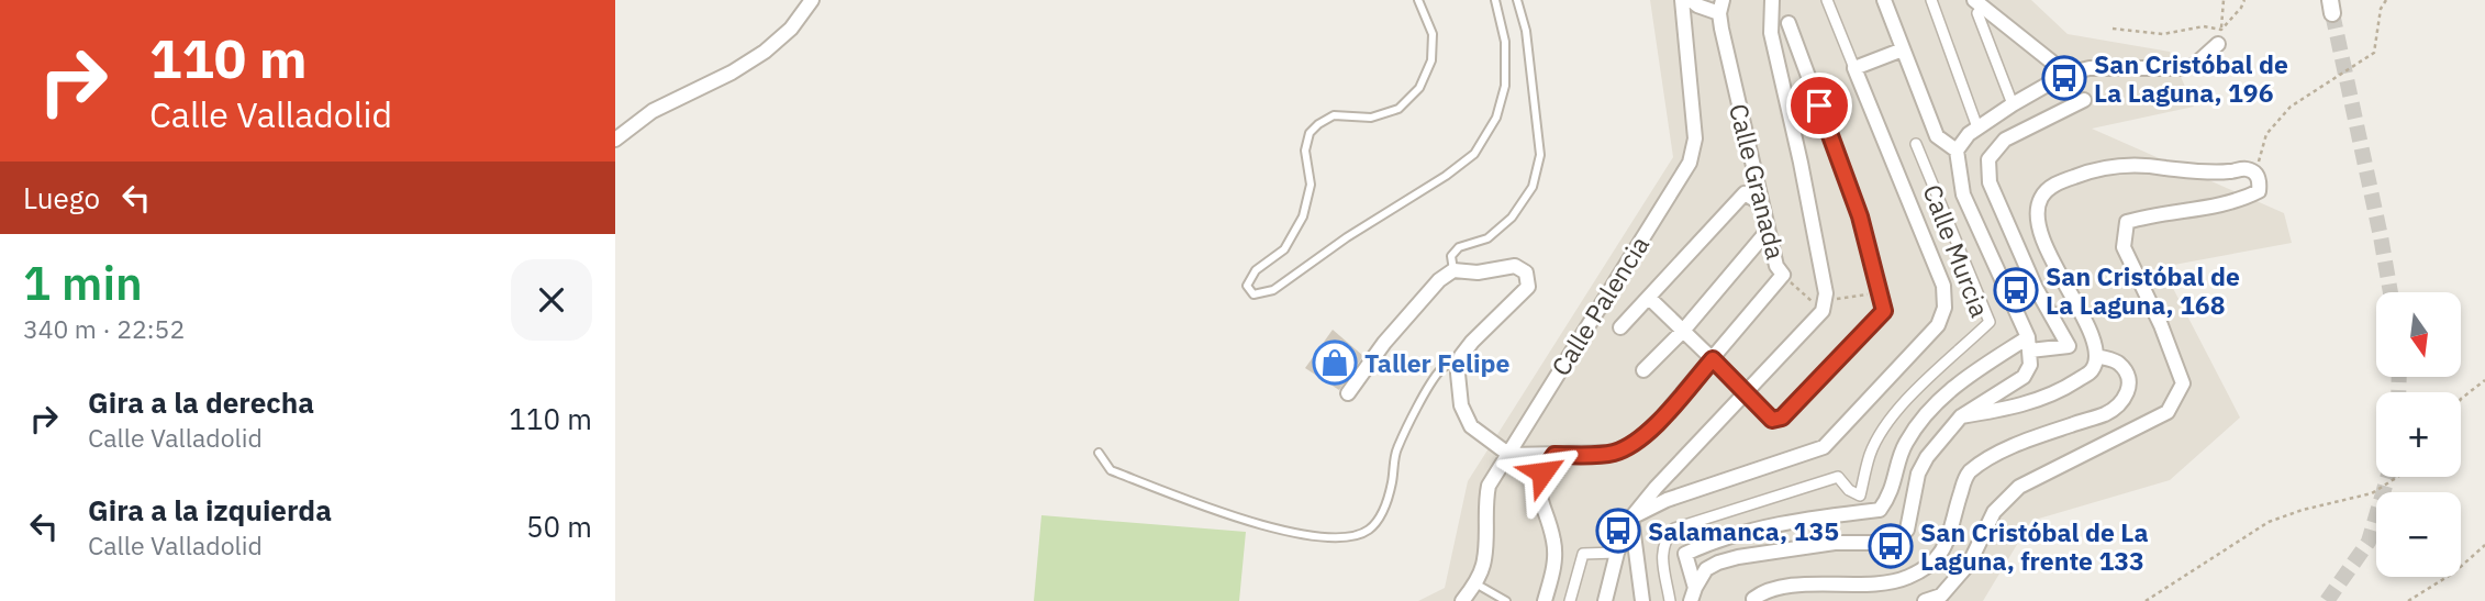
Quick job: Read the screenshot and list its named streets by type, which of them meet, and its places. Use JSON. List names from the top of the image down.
{
  "streets": {
    "street": ["Calle Granada", "Calle Murcia", "Calle Palencia"]
  },
  "crossings": [
    ["Calle Granada", "Calle Palencia"]
  ],
  "places": {
    "bus stop": [
      "San Cristóbal de La Laguna, 196",
      "San Cristóbal de La Laguna, 168",
      "Salamanca, 135",
      "San Cristóbal de La Laguna, frente 133"
    ],
    "shop": ["Taller Felipe"]
  },
  "north": "bottom",
  "page": {
    "turn": ["110 m", "Calle Valladolid"],
    "then": "Luego",
    "heading": ["1 min", "340 m · 22:52"],
    "map_buttons": ["+", "−"],
    "list": [
      {
        "name": "Gira a la derecha",
        "note": "Calle Valladolid",
        "value": "110 m"
      },
      {
        "name": "Gira a la izquierda",
        "note": "Calle Valladolid",
        "value": "50 m"
      }
    ]
  }
}
